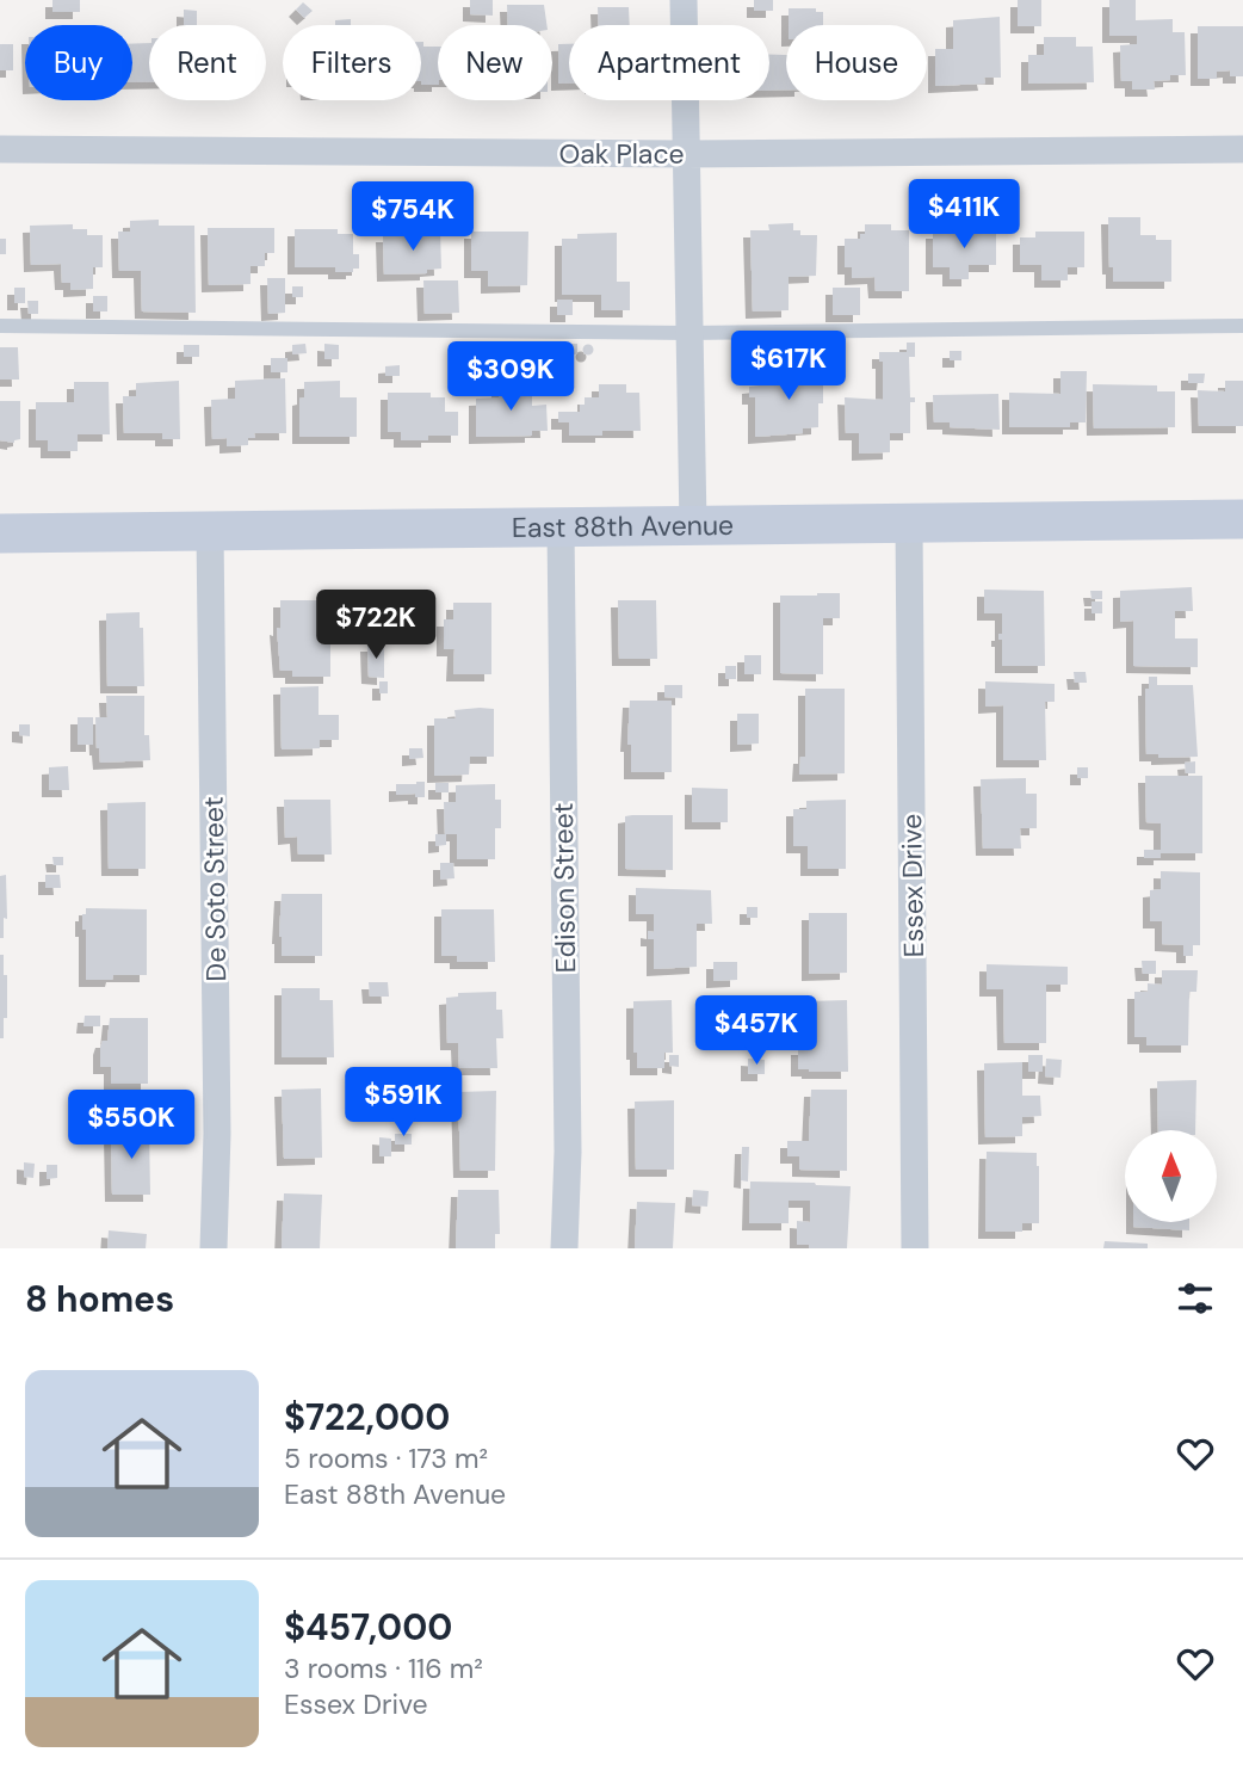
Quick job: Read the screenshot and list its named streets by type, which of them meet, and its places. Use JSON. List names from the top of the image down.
{
  "streets": {
    "main road": ["East 88th Avenue"],
    "street": [
      "Oak Place",
      "Essex Drive",
      "Edison Street",
      "De Soto Street"
    ]
  },
  "crossings": [
    ["East 88th Avenue", "Essex Drive"],
    ["East 88th Avenue", "Edison Street"],
    ["East 88th Avenue", "De Soto Street"]
  ],
  "north": "top",
  "page": {
    "chip": [
      "Buy",
      "Rent",
      "Filters",
      "New",
      "Apartment",
      "House"
    ],
    "price": [
      "$411K",
      "$754K",
      "$617K",
      "$309K",
      "$722K",
      "$457K",
      "$591K",
      "$550K"
    ],
    "heading": "8 homes",
    "list": [
      {
        "name": "$722,000",
        "note": "5 rooms · 173 m² · East 88th Avenue"
      },
      {
        "name": "$457,000",
        "note": "3 rooms · 116 m² · Essex Drive"
      }
    ]
  }
}
